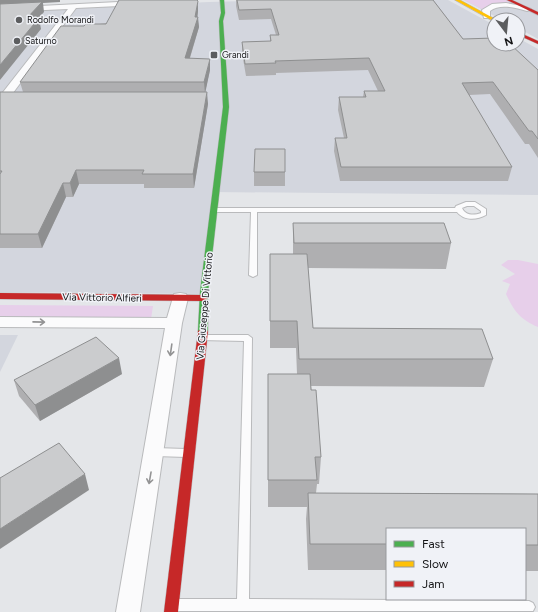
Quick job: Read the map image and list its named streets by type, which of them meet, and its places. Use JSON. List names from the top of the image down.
{
  "streets": {
    "street": ["Via Vittorio Alfieri", "Via Giuseppe Di Vittorio"]
  },
  "crossings": [
    ["Via Vittorio Alfieri", "Via Giuseppe Di Vittorio"]
  ],
  "places": {
    "other": ["Rodolfo Morandi", "Saturno"],
    "transit": ["Grandi"]
  },
  "legend": ["Fast", "Slow", "Jam"],
  "north": "bottom"
}
